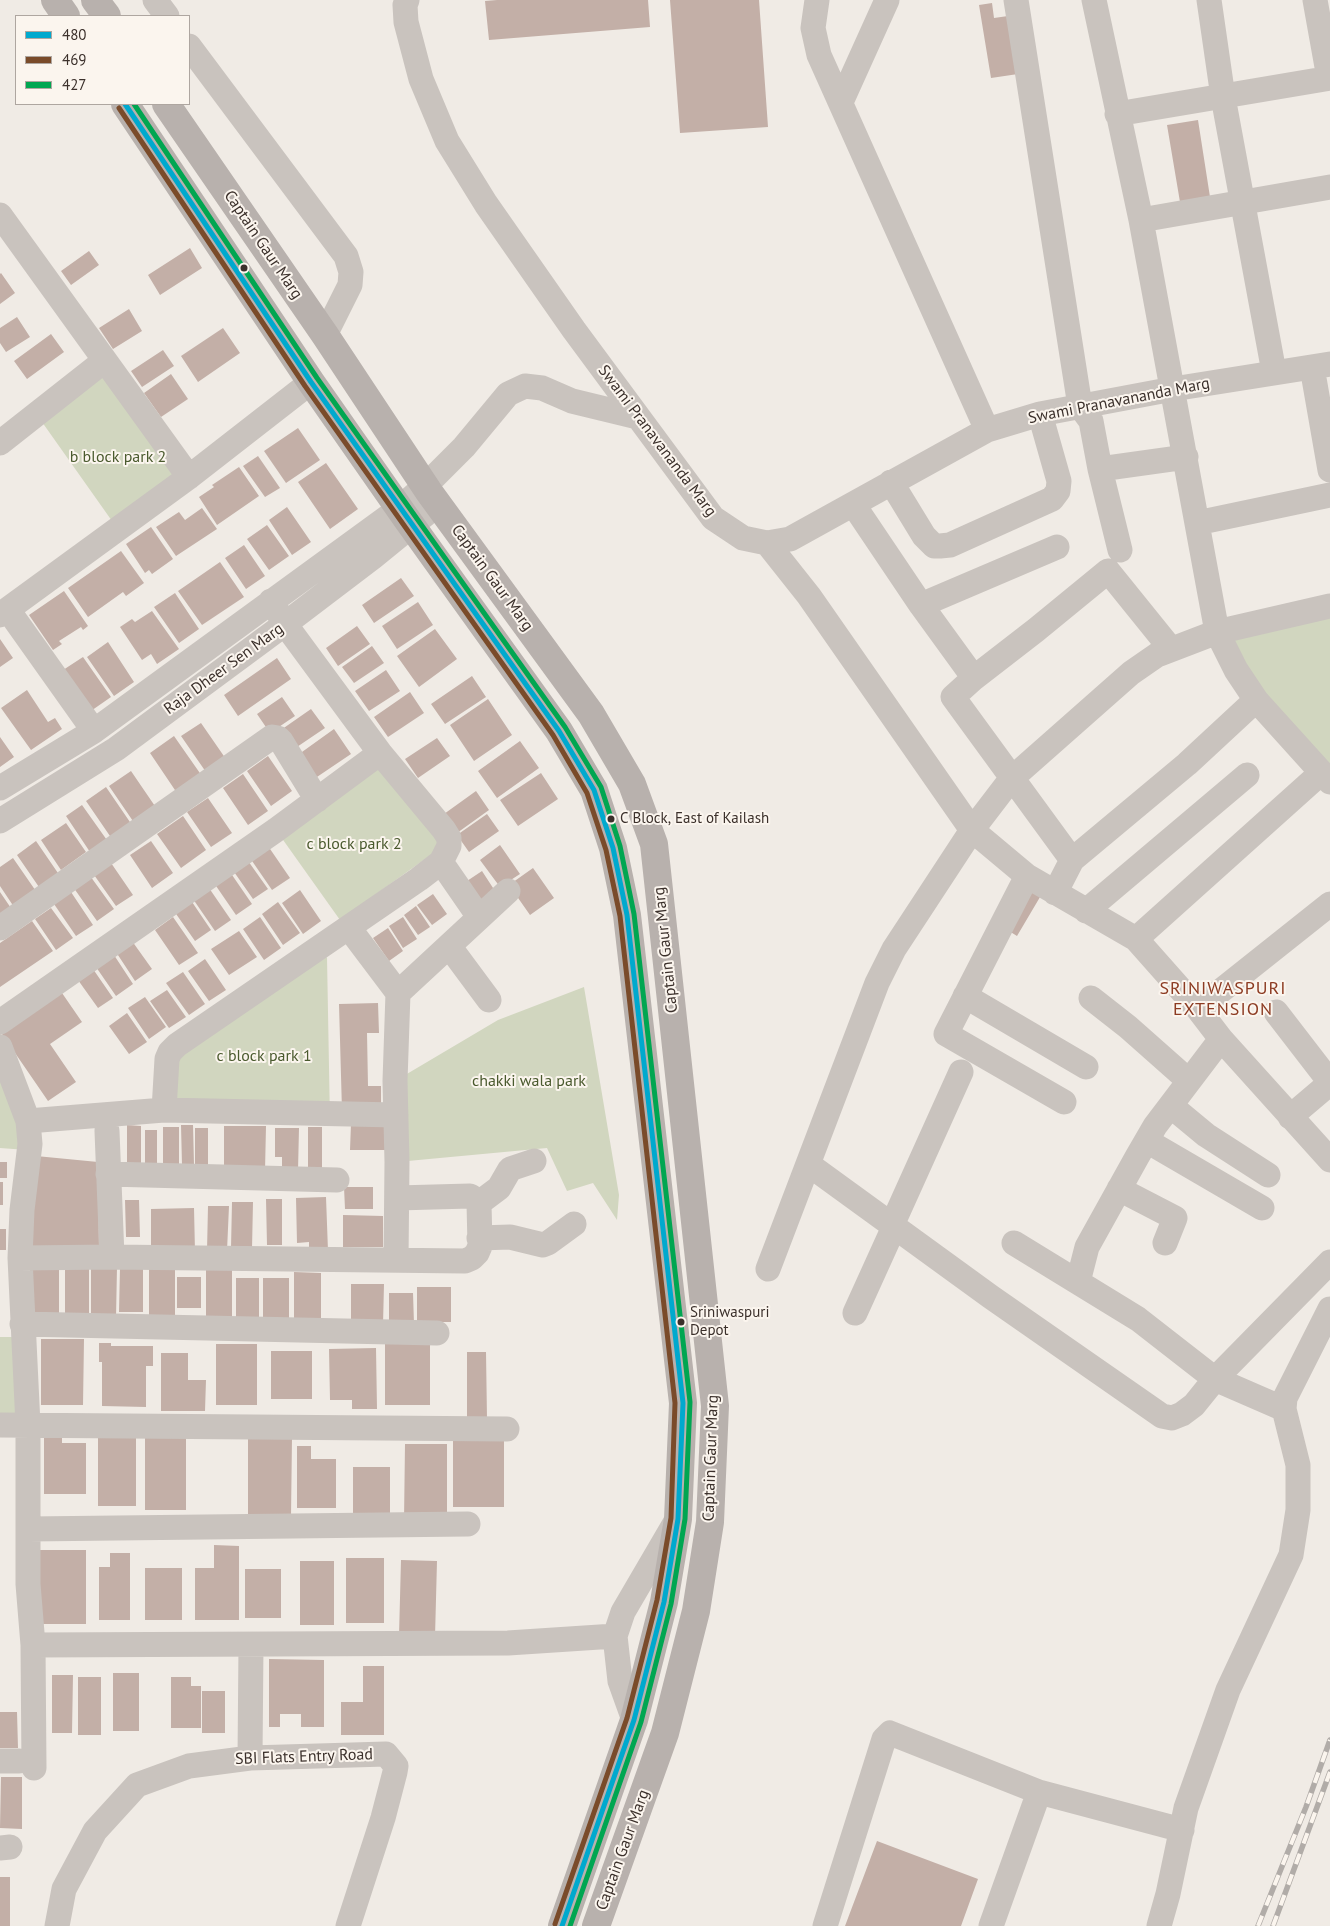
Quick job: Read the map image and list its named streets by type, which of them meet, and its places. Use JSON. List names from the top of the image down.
{
  "streets": {
    "main road": ["Captain Gaur Marg"],
    "street": ["Swami Pranavananda Marg", "Raja Dheer Sen Marg", "SBI Flats Entry Road"]
  },
  "crossings": [
    ["Captain Gaur Marg", "Raja Dheer Sen Marg"],
    ["Swami Pranavananda Marg", "Raja Dheer Sen Marg"]
  ],
  "districts": ["SRINIWASPURI EXTENSION"],
  "parks": [
    "b block park 2",
    "c block park 2",
    "c block park 1",
    "chakki wala park"
  ],
  "places": ["C Block, East of Kailash", "Sriniwaspuri Depot"],
  "lines": ["transit line 480", "transit line 427", "transit line 469"],
  "legend": ["480", "469", "427"]
}
